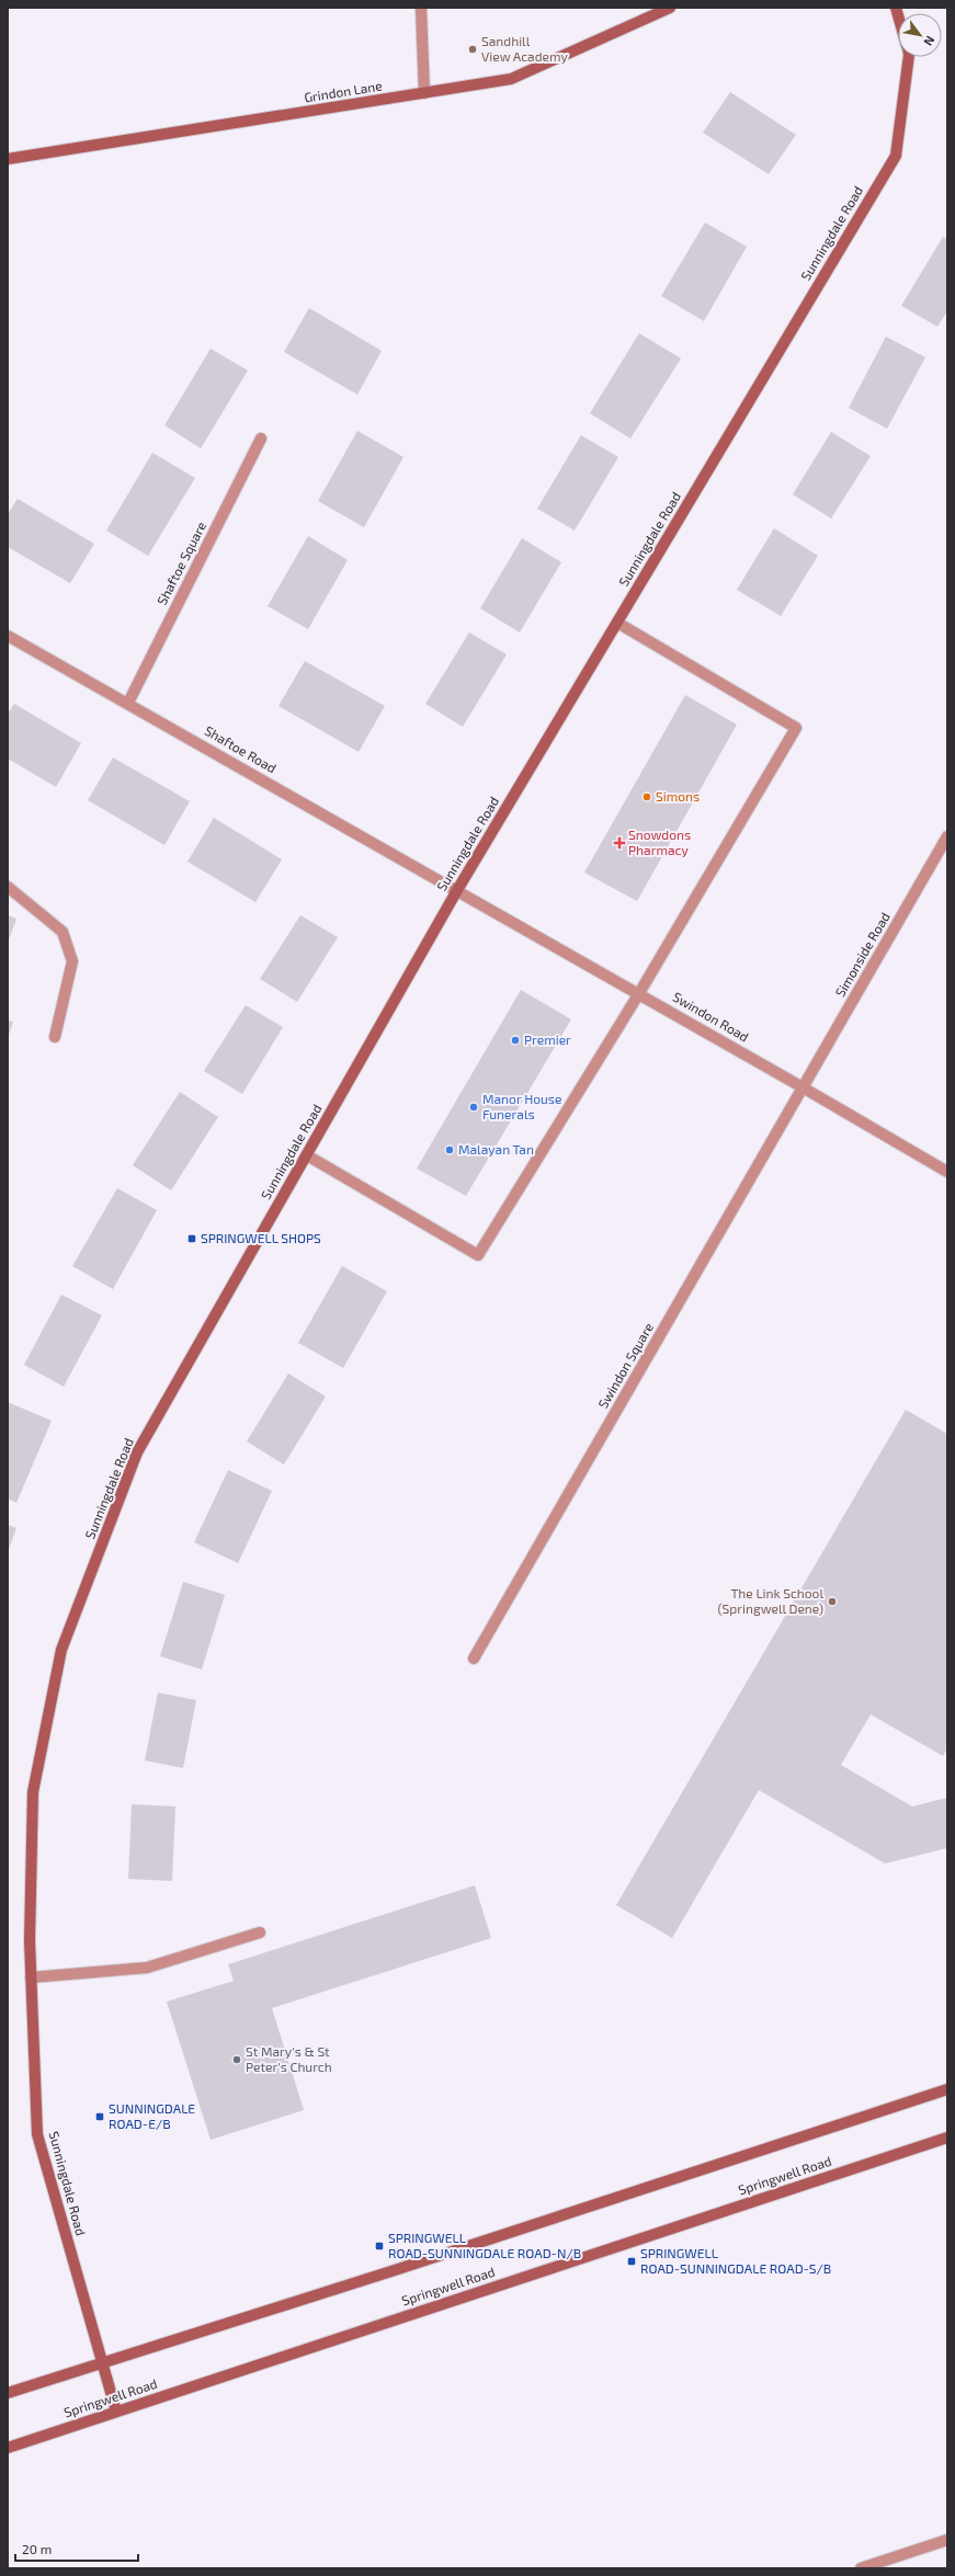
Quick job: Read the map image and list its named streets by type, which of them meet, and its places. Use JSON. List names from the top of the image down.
{
  "streets": {
    "street": [
      "Grindon Lane",
      "Sunningdale Road",
      "Shaftoe Square",
      "Shaftoe Road",
      "Simonside Road",
      "Swindon Road",
      "Swindon Square",
      "Springwell Road"
    ]
  },
  "crossings": [
    ["Sunningdale Road", "Shaftoe Road"],
    ["Sunningdale Road", "Swindon Road"],
    ["Sunningdale Road", "Springwell Road"],
    ["Shaftoe Square", "Shaftoe Road"],
    ["Shaftoe Road", "Swindon Road"],
    ["Simonside Road", "Swindon Road"],
    ["Simonside Road", "Swindon Square"],
    ["Swindon Road", "Swindon Square"]
  ],
  "places": {
    "other": [
      "Sandhill View Academy",
      "Simons",
      "Premier",
      "Manor House Funerals",
      "Malayan Tan",
      "The Link School (Springwell Dene)",
      "St Mary's & St Peter's Church"
    ],
    "health": ["Snowdons Pharmacy"],
    "transit": [
      "SPRINGWELL SHOPS",
      "SUNNINGDALE ROAD-E/B",
      "SPRINGWELL ROAD-SUNNINGDALE ROAD-N/B",
      "SPRINGWELL ROAD-SUNNINGDALE ROAD-S/B"
    ]
  },
  "scale_bar": "20 m",
  "north": "bottom right"
}
